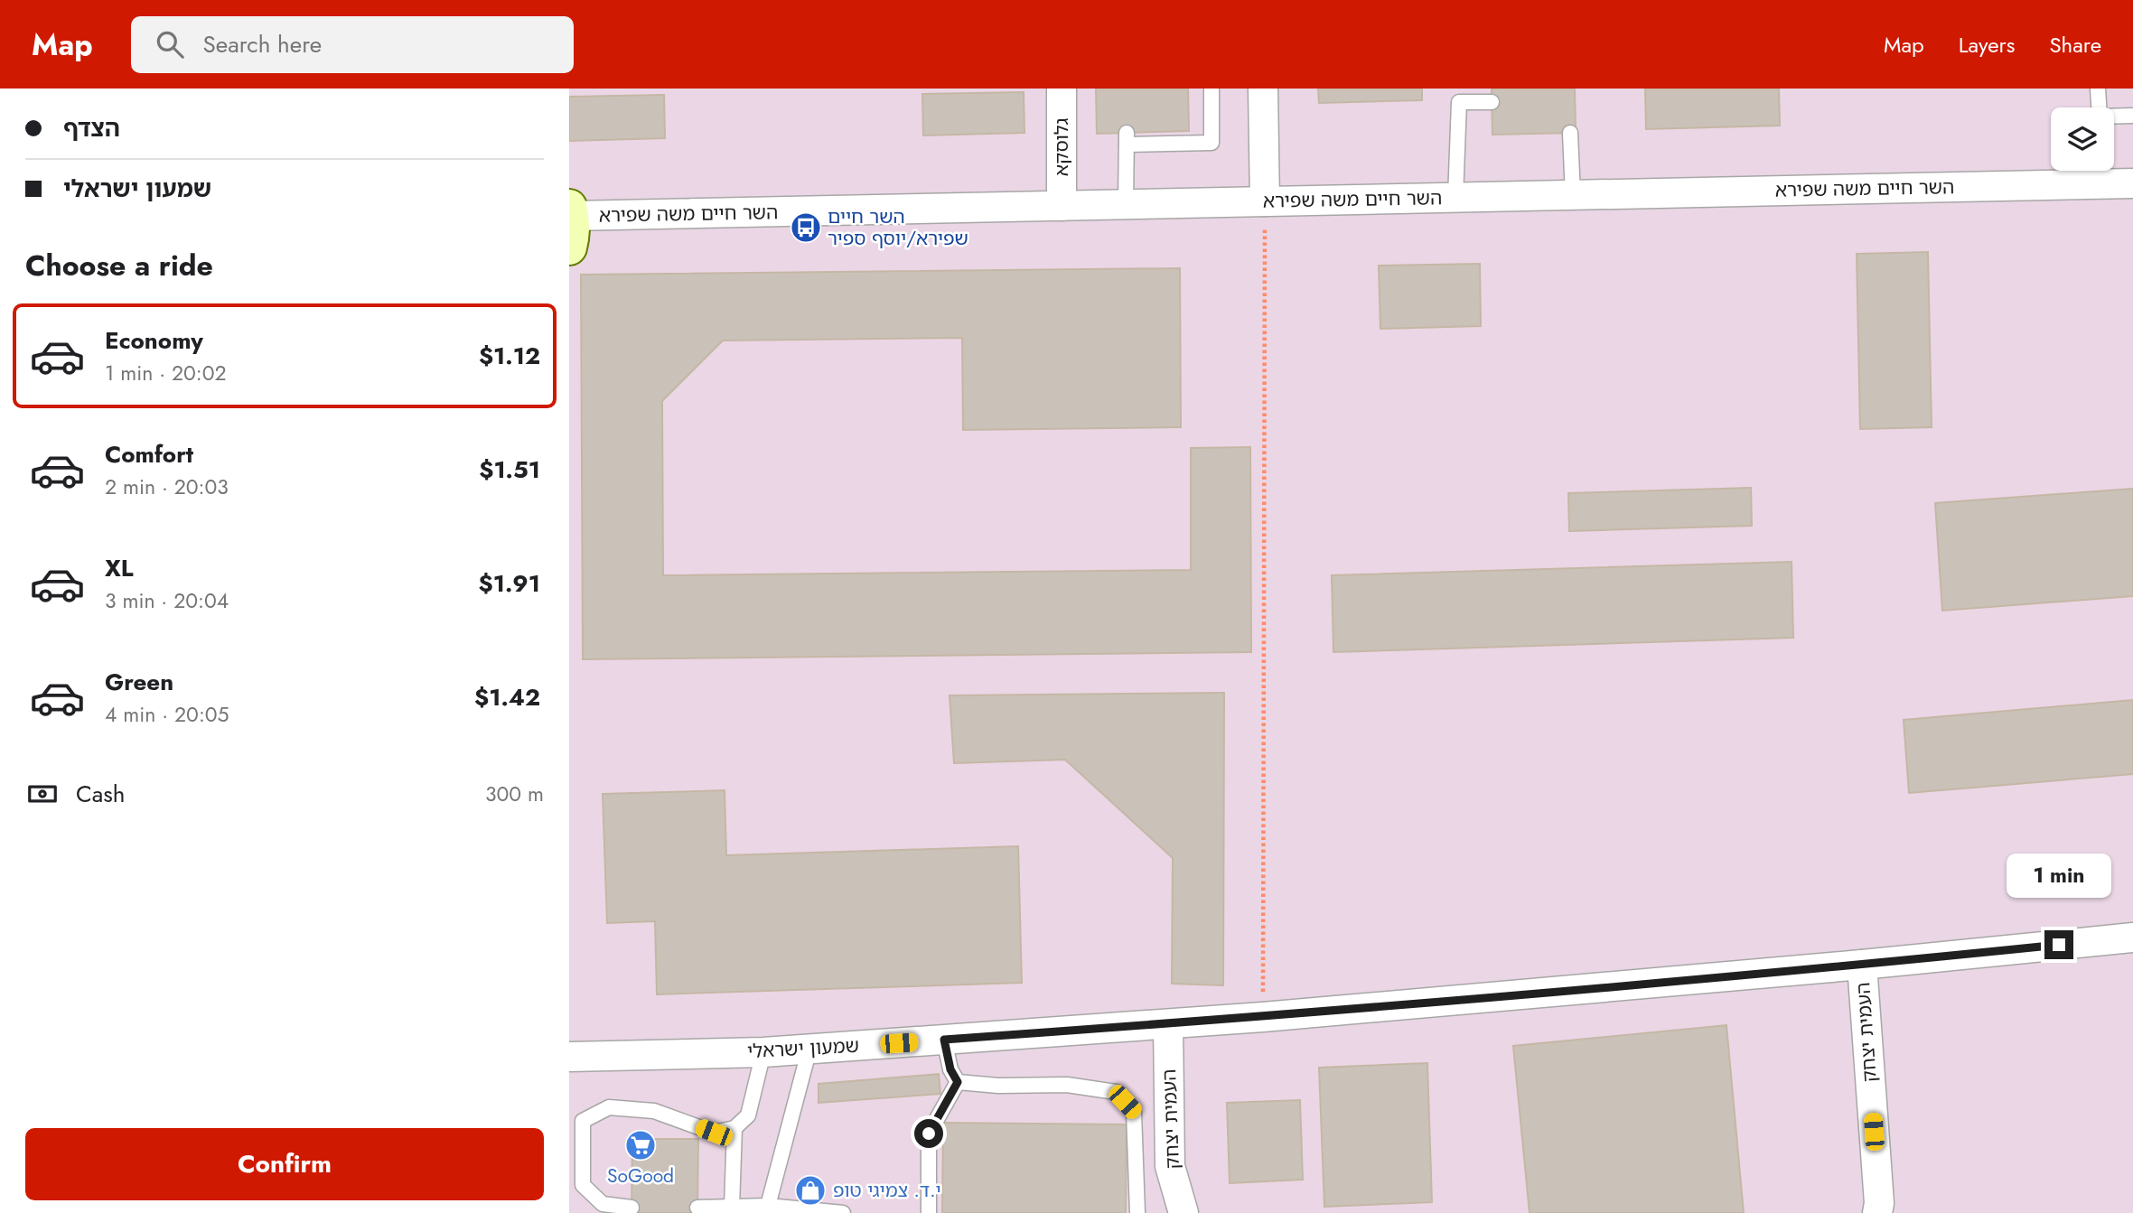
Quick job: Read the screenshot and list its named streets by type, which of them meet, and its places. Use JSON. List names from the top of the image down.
{
  "streets": {
    "street": [
      "גלוסקא",
      "השר חיים משה שפירא",
      "העמית יצחק",
      "שמעון ישראלי"
    ]
  },
  "crossings": [
    ["גלוסקא", "השר חיים משה שפירא"],
    ["העמית יצחק", "שמעון ישראלי"]
  ],
  "places": {
    "bus stop": ["השר חיים שפירא/יוסף ספיר"],
    "supermarket": ["SoGood"],
    "shop": ["י.ד. צמיגי טופ"]
  },
  "page": {
    "header": "Map",
    "search": "Search here",
    "nav": ["Map", "Layers", "Share"],
    "banner": ["הצדף", "שמעון ישראלי"],
    "heading": "Choose a ride",
    "list": [
      {
        "name": "Economy",
        "note": "1 min · 20:02",
        "value": "$1.12"
      },
      {
        "name": "Comfort",
        "note": "2 min · 20:03",
        "value": "$1.51"
      },
      {
        "name": "XL",
        "note": "3 min · 20:04",
        "value": "$1.91"
      },
      {
        "name": "Green",
        "note": "4 min · 20:05",
        "value": "$1.42"
      }
    ],
    "pay": ["Cash", "300 m"],
    "bubble": "1 min",
    "buttons": "Confirm"
  }
}
